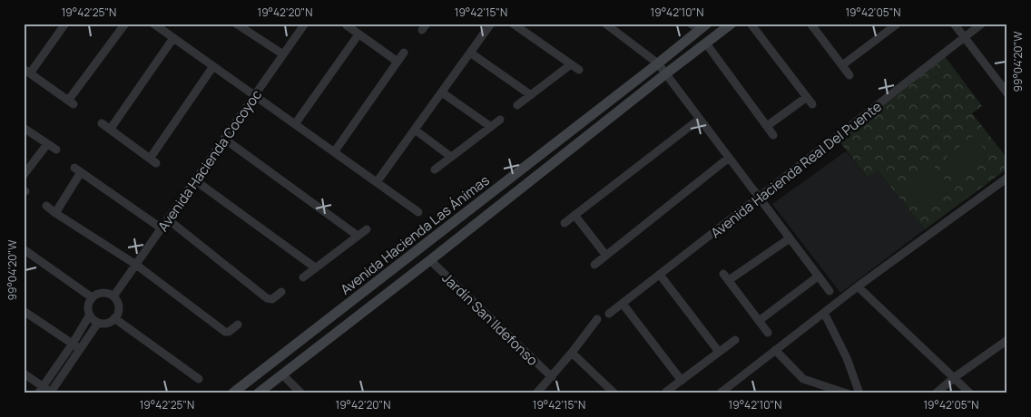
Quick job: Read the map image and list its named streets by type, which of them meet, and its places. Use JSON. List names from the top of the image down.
{
  "streets": {
    "street": [
      "Avenida Hacienda Cocoyoc",
      "Avenida Hacienda Real Del Puente",
      "Avenida Hacienda Las Ánimas",
      "Jardín San Ildefonso"
    ]
  },
  "coordinates": [
    "19°42'25\"N",
    "19°42'20\"N",
    "19°42'15\"N",
    "19°42'10\"N",
    "19°42'05\"N",
    "99°04'20\"W"
  ]
}
